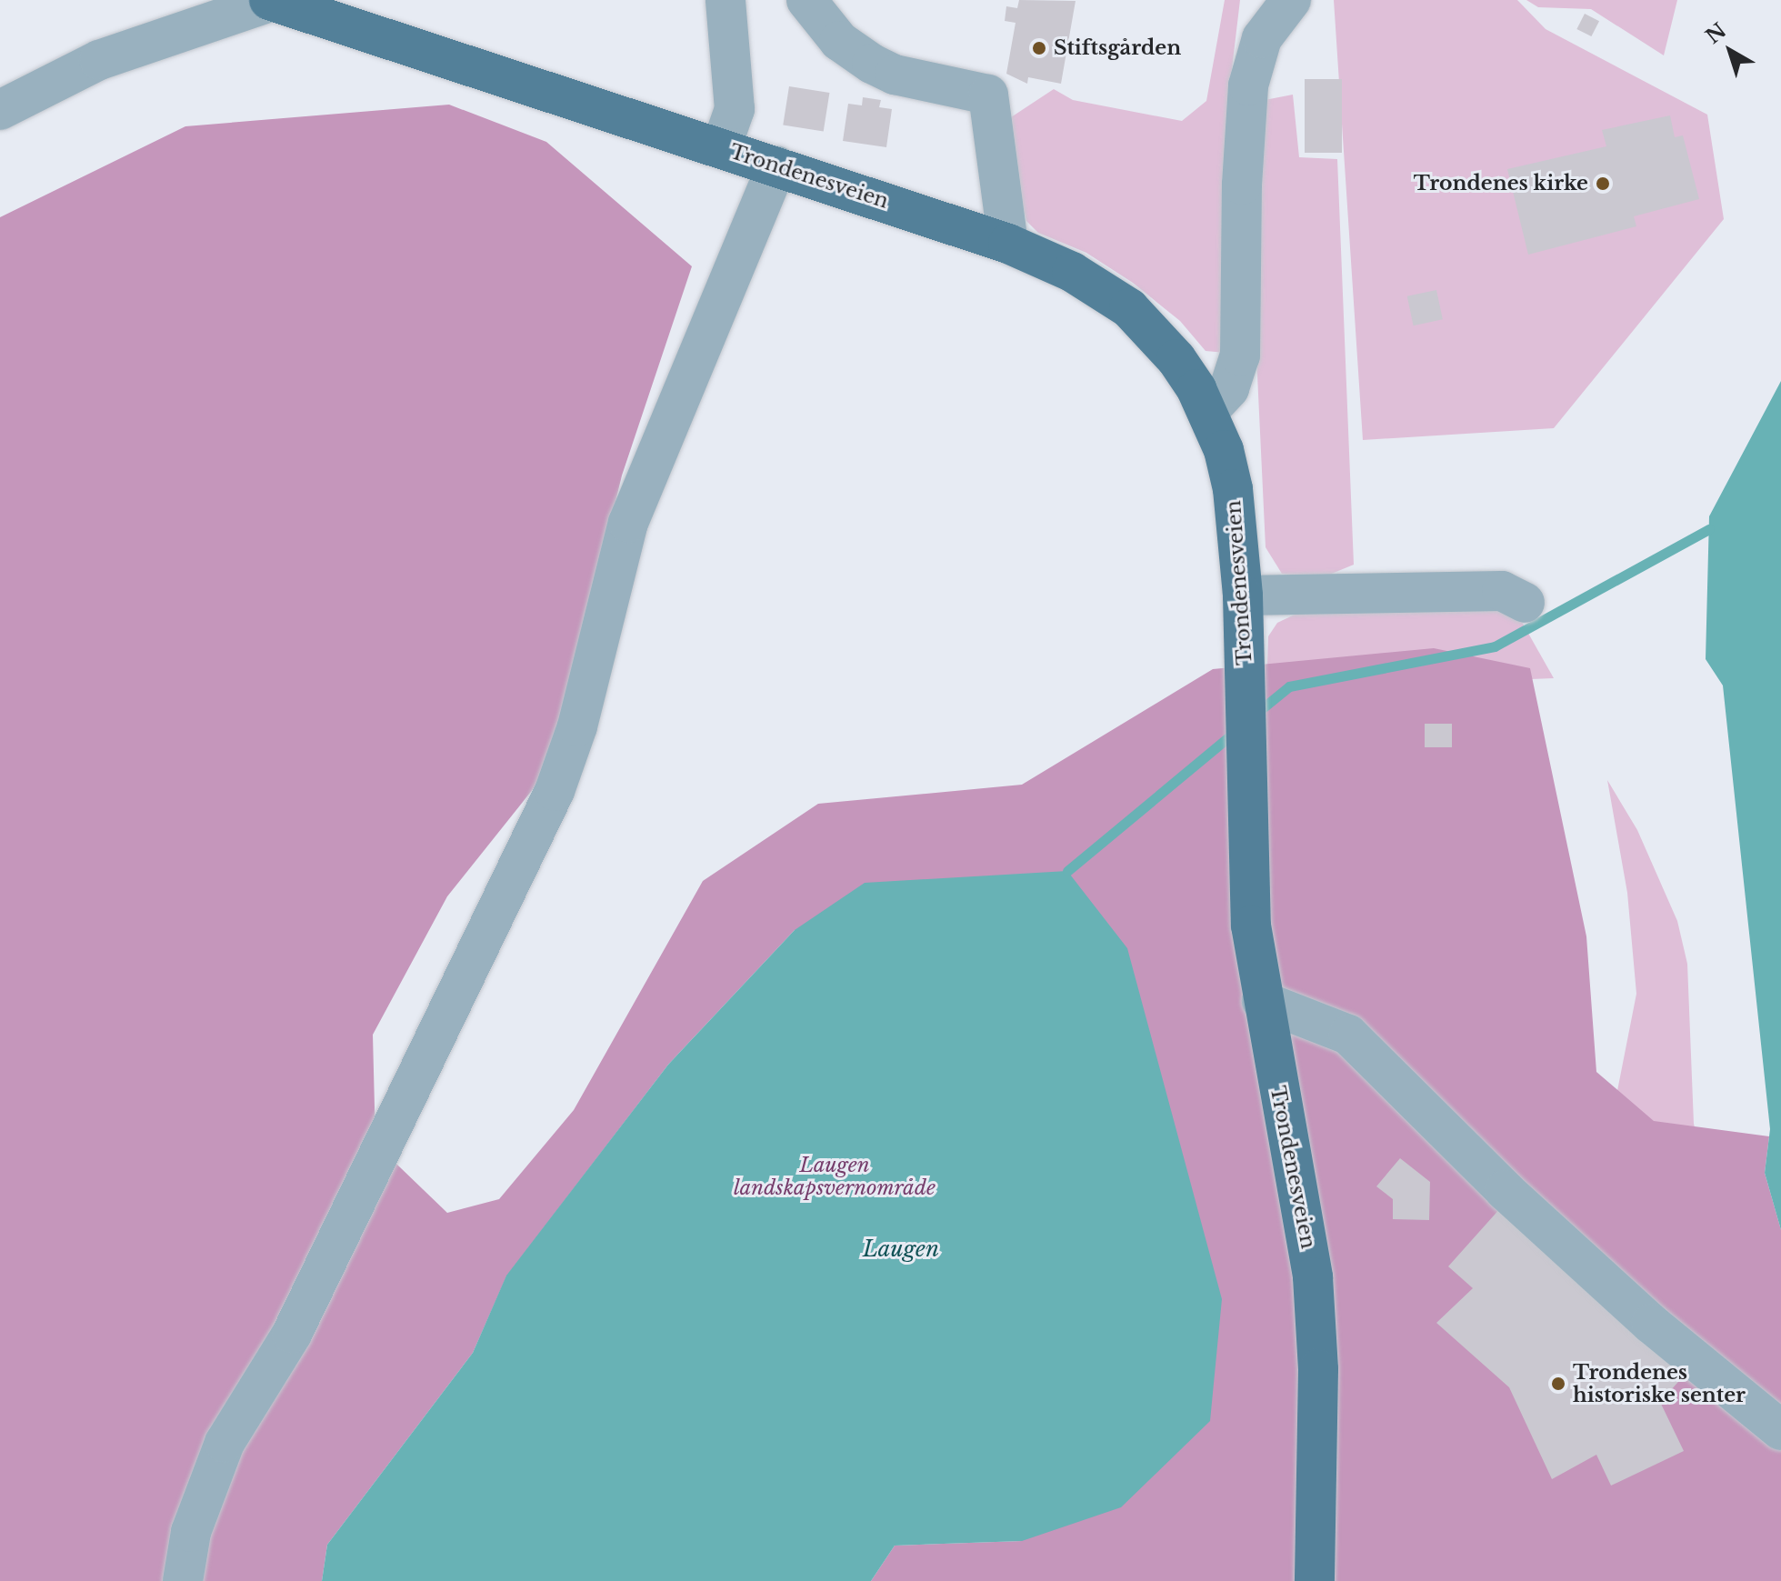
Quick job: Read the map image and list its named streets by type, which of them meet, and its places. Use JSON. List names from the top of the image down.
{
  "streets": {
    "main road": ["Trondenesveien"]
  },
  "water": ["Laugen"],
  "parks": ["Laugen landskapsvernområde"],
  "places": ["Stiftsgården", "Trondenes kirke", "Trondenes historiske senter"],
  "north": "top left"
}
